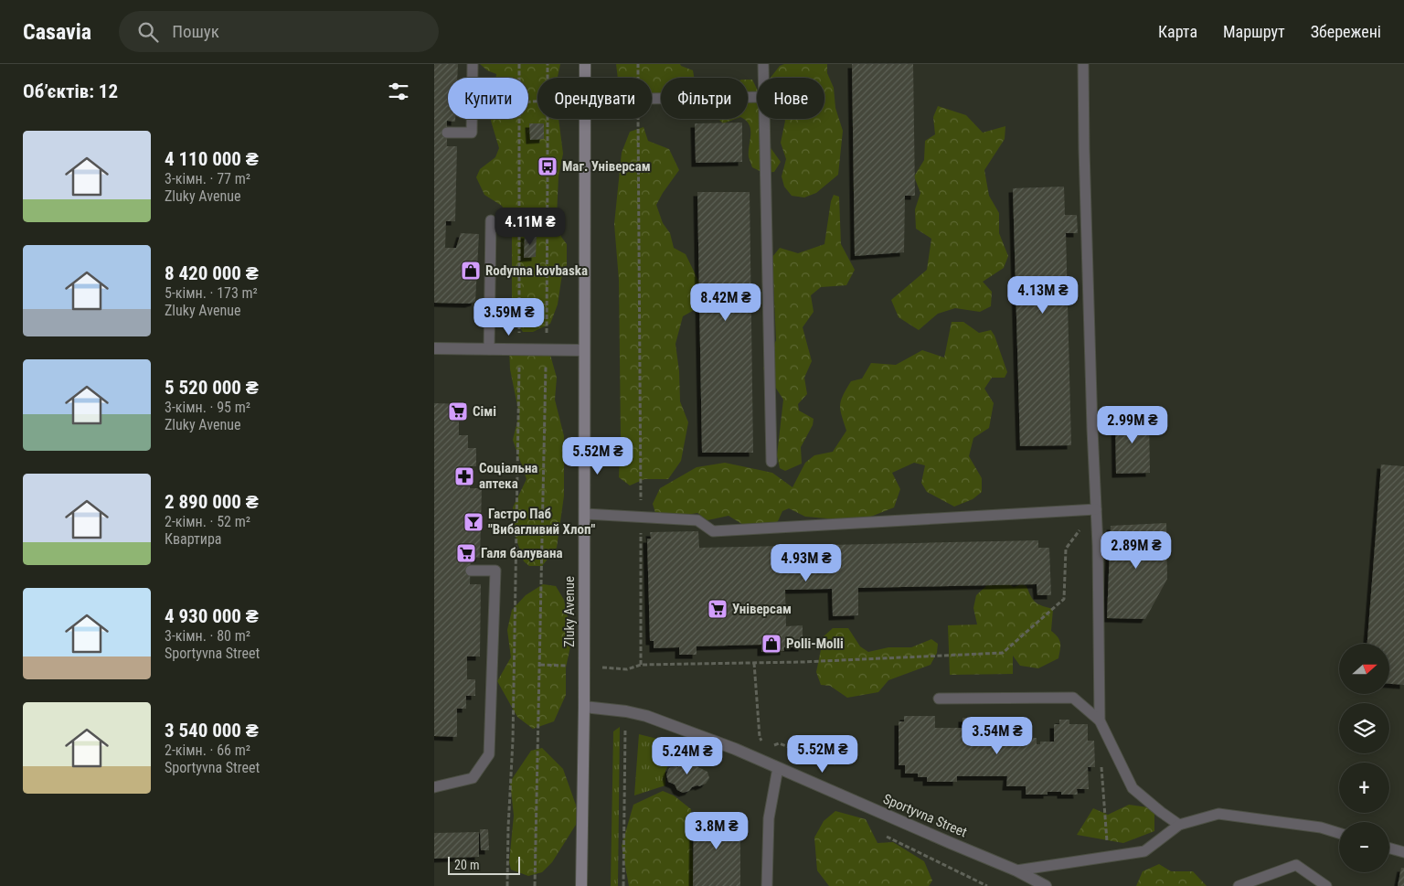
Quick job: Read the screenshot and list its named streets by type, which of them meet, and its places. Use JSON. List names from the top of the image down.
{
  "streets": {
    "main road": ["Zluky Avenue"],
    "street": ["Sportyvna Street"]
  },
  "crossings": [
    ["Zluky Avenue", "Sportyvna Street"]
  ],
  "places": {
    "bus stop": ["Маг. Універсам"],
    "shop": ["Rodynna kovbaska", "Polli-Molli"],
    "supermarket": ["Сімі", "Галя балувана", "Універсам"],
    "pharmacy": ["Соціальна аптека"],
    "bar": ["Гастро Паб \"Вибагливий Хлоп\""]
  },
  "scale_bar": "20 m",
  "north": "right",
  "page": {
    "header": "Casavia",
    "search": "Пошук",
    "nav": ["Карта", "Маршрут", "Збережені"],
    "heading": "Об’єктів: 12",
    "chip": [
      "Купити",
      "Орендувати",
      "Фільтри",
      "Нове"
    ],
    "list": [
      {
        "name": "4 110 000 ₴",
        "note": "3-кімн. · 77 m² · Zluky Avenue"
      },
      {
        "name": "8 420 000 ₴",
        "note": "5-кімн. · 173 m² · Zluky Avenue"
      },
      {
        "name": "5 520 000 ₴",
        "note": "3-кімн. · 95 m² · Zluky Avenue"
      },
      {
        "name": "2 890 000 ₴",
        "note": "2-кімн. · 52 m² · Квартира"
      },
      {
        "name": "4 930 000 ₴",
        "note": "3-кімн. · 80 m² · Sportyvna Street"
      },
      {
        "name": "3 540 000 ₴",
        "note": "2-кімн. · 66 m² · Sportyvna Street"
      }
    ],
    "price": [
      "4.11M ₴",
      "4.13M ₴",
      "8.42M ₴",
      "3.59M ₴",
      "2.99M ₴",
      "5.52M ₴",
      "2.89M ₴",
      "4.93M ₴",
      "3.54M ₴",
      "5.52M ₴",
      "5.24M ₴",
      "3.8M ₴"
    ],
    "map_buttons": ["+", "−"],
    "scale": "20 m"
  }
}
